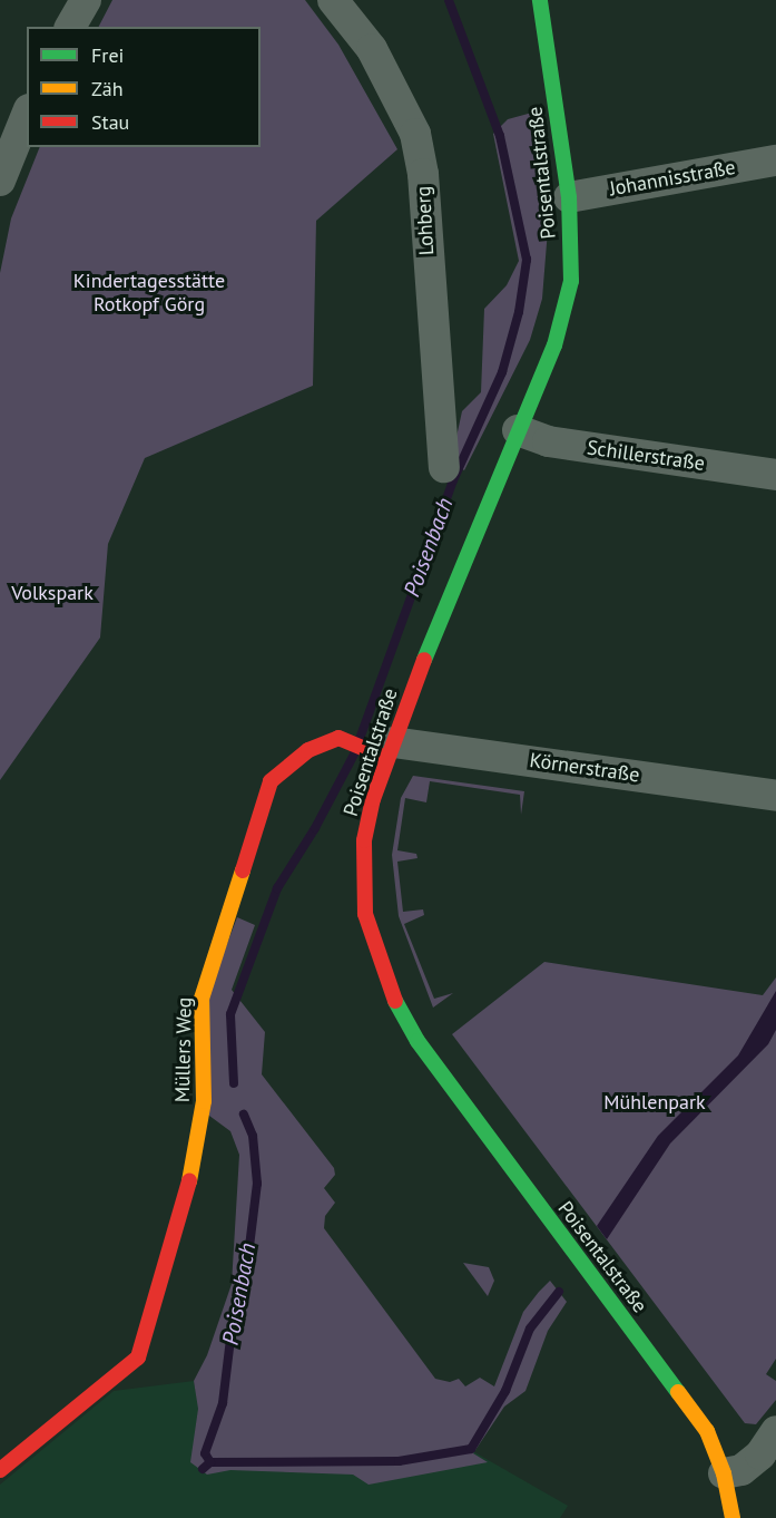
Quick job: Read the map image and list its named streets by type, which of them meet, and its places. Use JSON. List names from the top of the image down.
{
  "streets": {
    "main road": ["Poisentalstraße", "Müllers Weg"],
    "street": [
      "Johannisstraße",
      "Lohberg",
      "Schillerstraße",
      "Körnerstraße"
    ]
  },
  "crossings": [
    ["Poisentalstraße", "Johannisstraße"],
    ["Poisentalstraße", "Schillerstraße"],
    ["Poisentalstraße", "Körnerstraße"],
    ["Poisentalstraße", "Müllers Weg"],
    ["Körnerstraße", "Müllers Weg"]
  ],
  "water": ["Poisenbach"],
  "parks": ["Kindertagesstätte Rotkopf Görg", "Volkspark", "Mühlenpark"],
  "legend": ["Frei", "Zäh", "Stau"]
}
